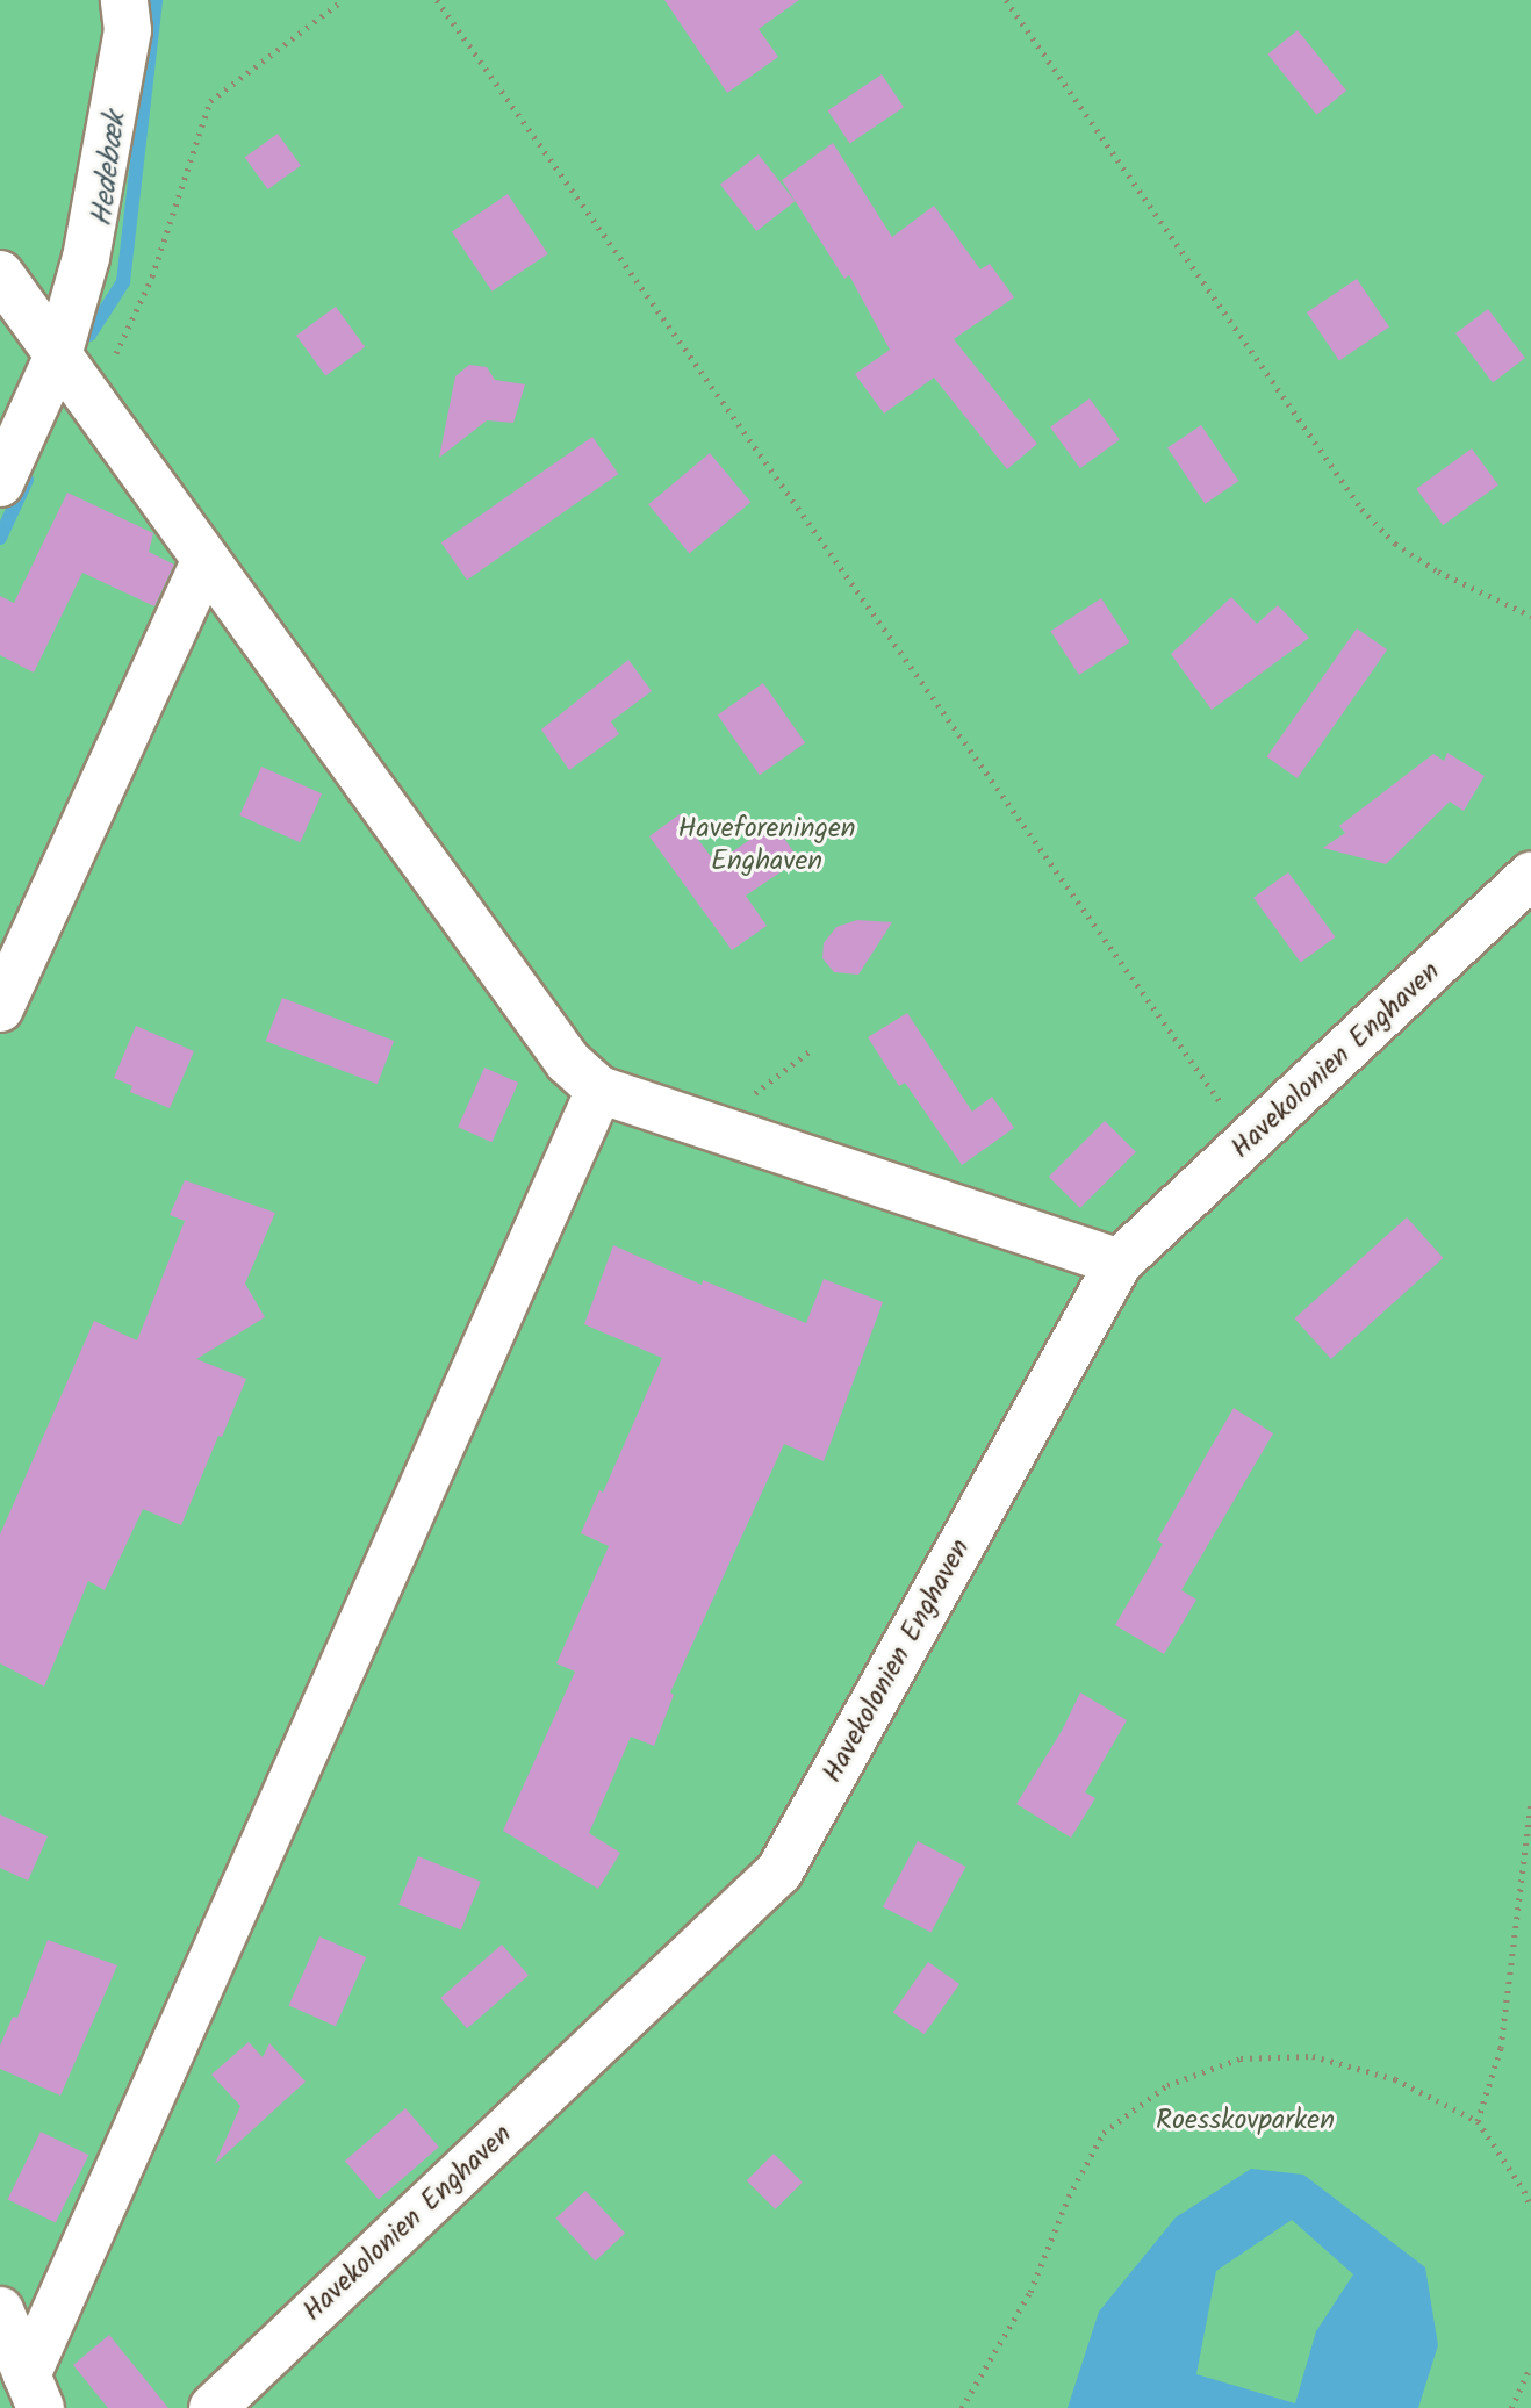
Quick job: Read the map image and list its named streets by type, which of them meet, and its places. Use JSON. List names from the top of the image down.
{
  "streets": {
    "lane": ["Havekolonien Enghaven"]
  },
  "water": ["Hedebæk"],
  "parks": ["Haveforeningen Enghaven", "Roesskovparken"]
}
